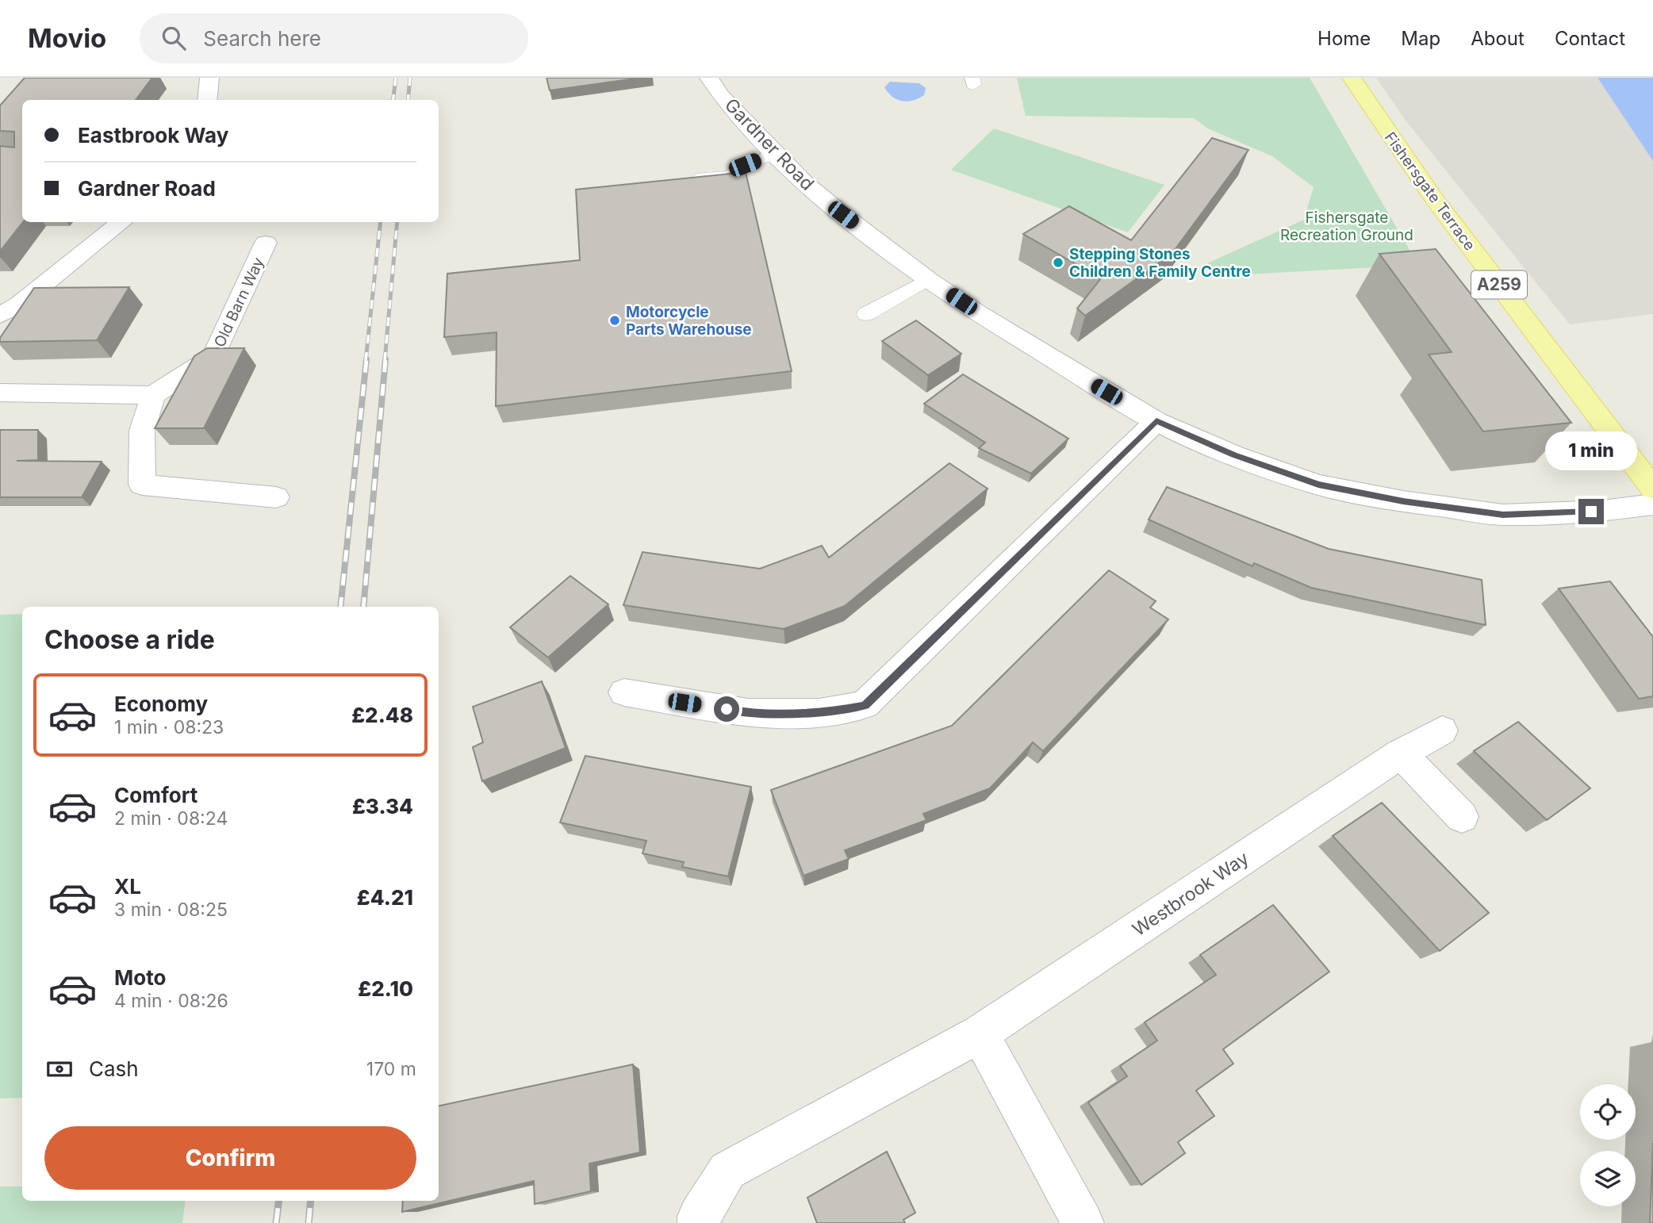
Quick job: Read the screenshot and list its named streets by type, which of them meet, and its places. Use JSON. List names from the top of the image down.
{
  "streets": {
    "main road": ["Fishersgate Terrace", "A259"],
    "street": ["Gardner Road", "Old Barn Way", "Westbrook Way"]
  },
  "parks": ["Fishersgate Recreation Ground"],
  "places": ["Stepping Stones Children & Family Centre", "Motorcycle Parts Warehouse"],
  "page": {
    "header": "Movio",
    "search": "Search here",
    "nav": [
      "Home",
      "Map",
      "About",
      "Contact"
    ],
    "banner": ["Eastbrook Way", "Gardner Road"],
    "bubble": "1 min",
    "heading": "Choose a ride",
    "list": [
      {
        "name": "Economy",
        "note": "1 min · 08:23",
        "value": "£2.48"
      },
      {
        "name": "Comfort",
        "note": "2 min · 08:24",
        "value": "£3.34"
      },
      {
        "name": "XL",
        "note": "3 min · 08:25",
        "value": "£4.21"
      },
      {
        "name": "Moto",
        "note": "4 min · 08:26",
        "value": "£2.10"
      }
    ],
    "pay": ["Cash", "170 m"],
    "buttons": "Confirm"
  }
}
